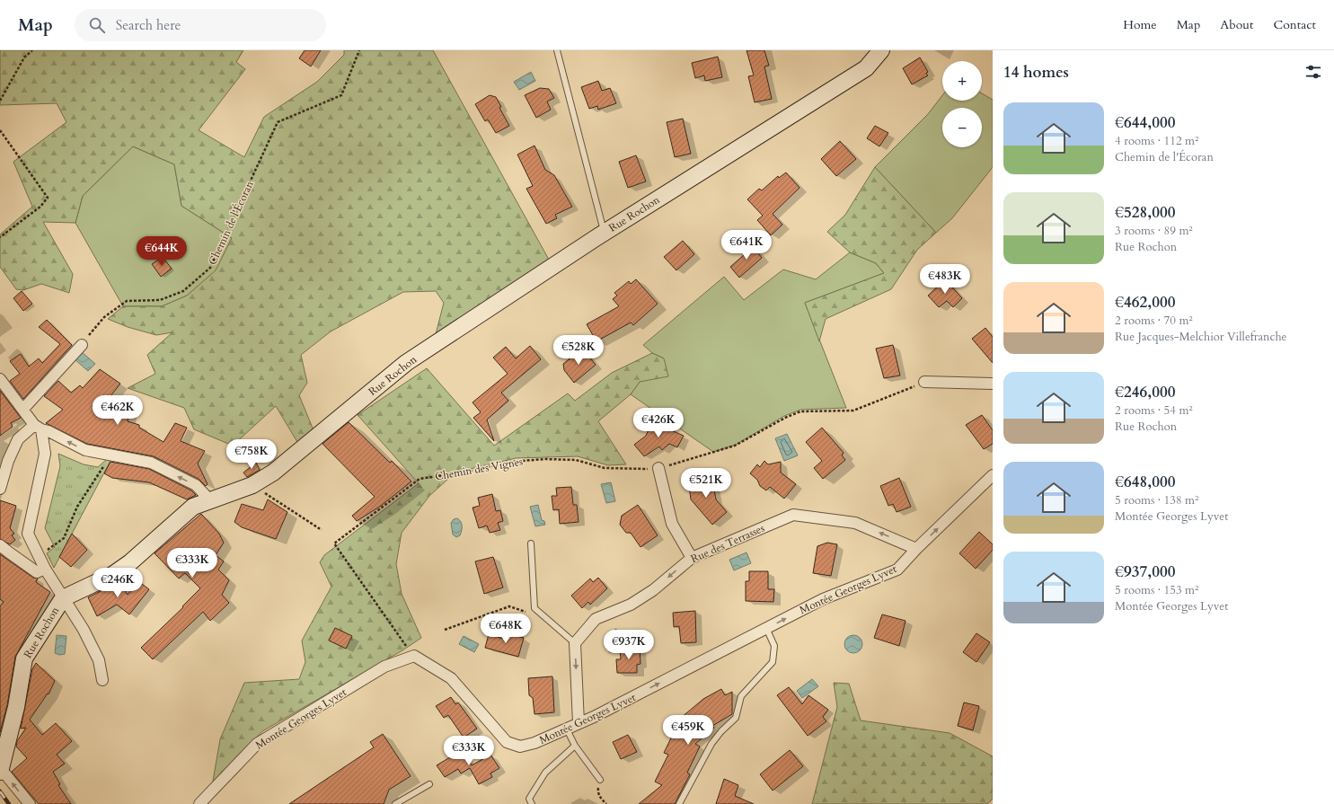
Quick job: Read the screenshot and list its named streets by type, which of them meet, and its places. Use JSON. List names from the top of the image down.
{
  "streets": {
    "street": ["Rue Rochon", "Rue des Terrasses", "Montée Georges Lyvet"],
    "path": ["Chemin de l'Écoran", "Chemin des Vignes"]
  },
  "crossings": [
    ["Chemin des Vignes", "Montée Georges Lyvet"],
    ["Rue des Terrasses", "Montée Georges Lyvet"]
  ],
  "one_way": ["Rue des Terrasses", "Montée Georges Lyvet"],
  "page": {
    "header": "Map",
    "search": "Search here",
    "nav": [
      "Home",
      "Map",
      "About",
      "Contact"
    ],
    "heading": "14 homes",
    "map_buttons": ["+", "−"],
    "list": [
      {
        "name": "€644,000",
        "note": "4 rooms · 112 m² · Chemin de l'Écoran"
      },
      {
        "name": "€528,000",
        "note": "3 rooms · 89 m² · Rue Rochon"
      },
      {
        "name": "€462,000",
        "note": "2 rooms · 70 m² · Rue Jacques-Melchior Villefranche"
      },
      {
        "name": "€246,000",
        "note": "2 rooms · 54 m² · Rue Rochon"
      },
      {
        "name": "€648,000",
        "note": "5 rooms · 138 m² · Montée Georges Lyvet"
      },
      {
        "name": "€937,000",
        "note": "5 rooms · 153 m² · Montée Georges Lyvet"
      }
    ],
    "price": [
      "€641K",
      "€644K",
      "€483K",
      "€528K",
      "€462K",
      "€426K",
      "€758K",
      "€521K",
      "€333K",
      "€246K",
      "€648K",
      "€937K",
      "€459K",
      "€333K"
    ]
  }
}
